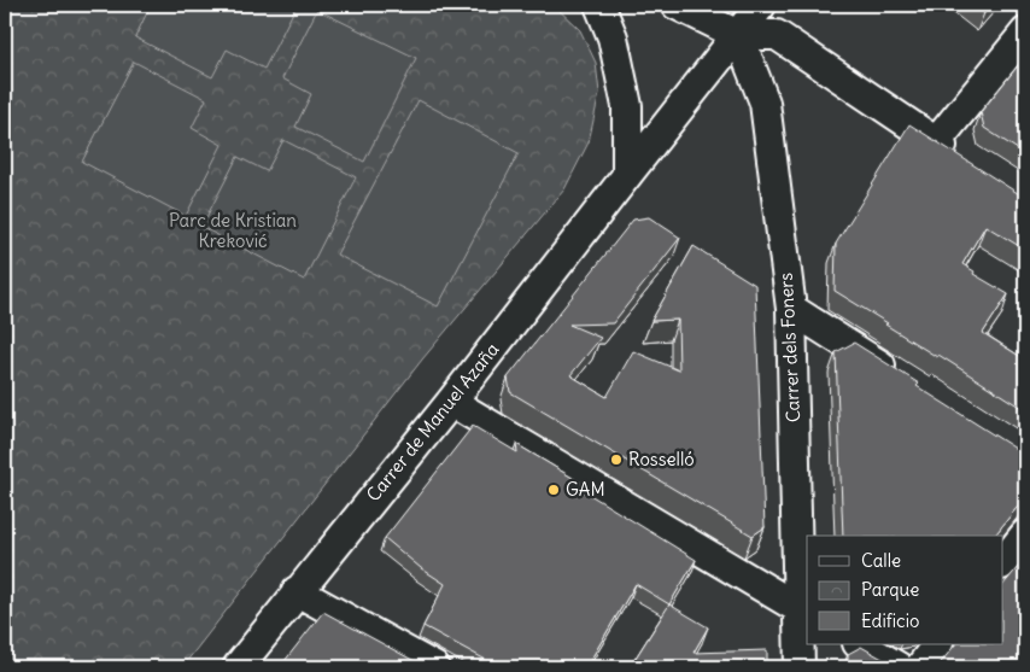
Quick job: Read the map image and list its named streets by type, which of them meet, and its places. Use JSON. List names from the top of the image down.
{
  "streets": {
    "street": ["Carrer dels Foners", "Carrer de Manuel Azaña"]
  },
  "crossings": [
    ["Carrer dels Foners", "Carrer de Manuel Azaña"]
  ],
  "parks": ["Parc de Kristian Kreković"],
  "places": ["Rosselló", "GAM"],
  "legend": ["Calle", "Parque", "Edificio"]
}
